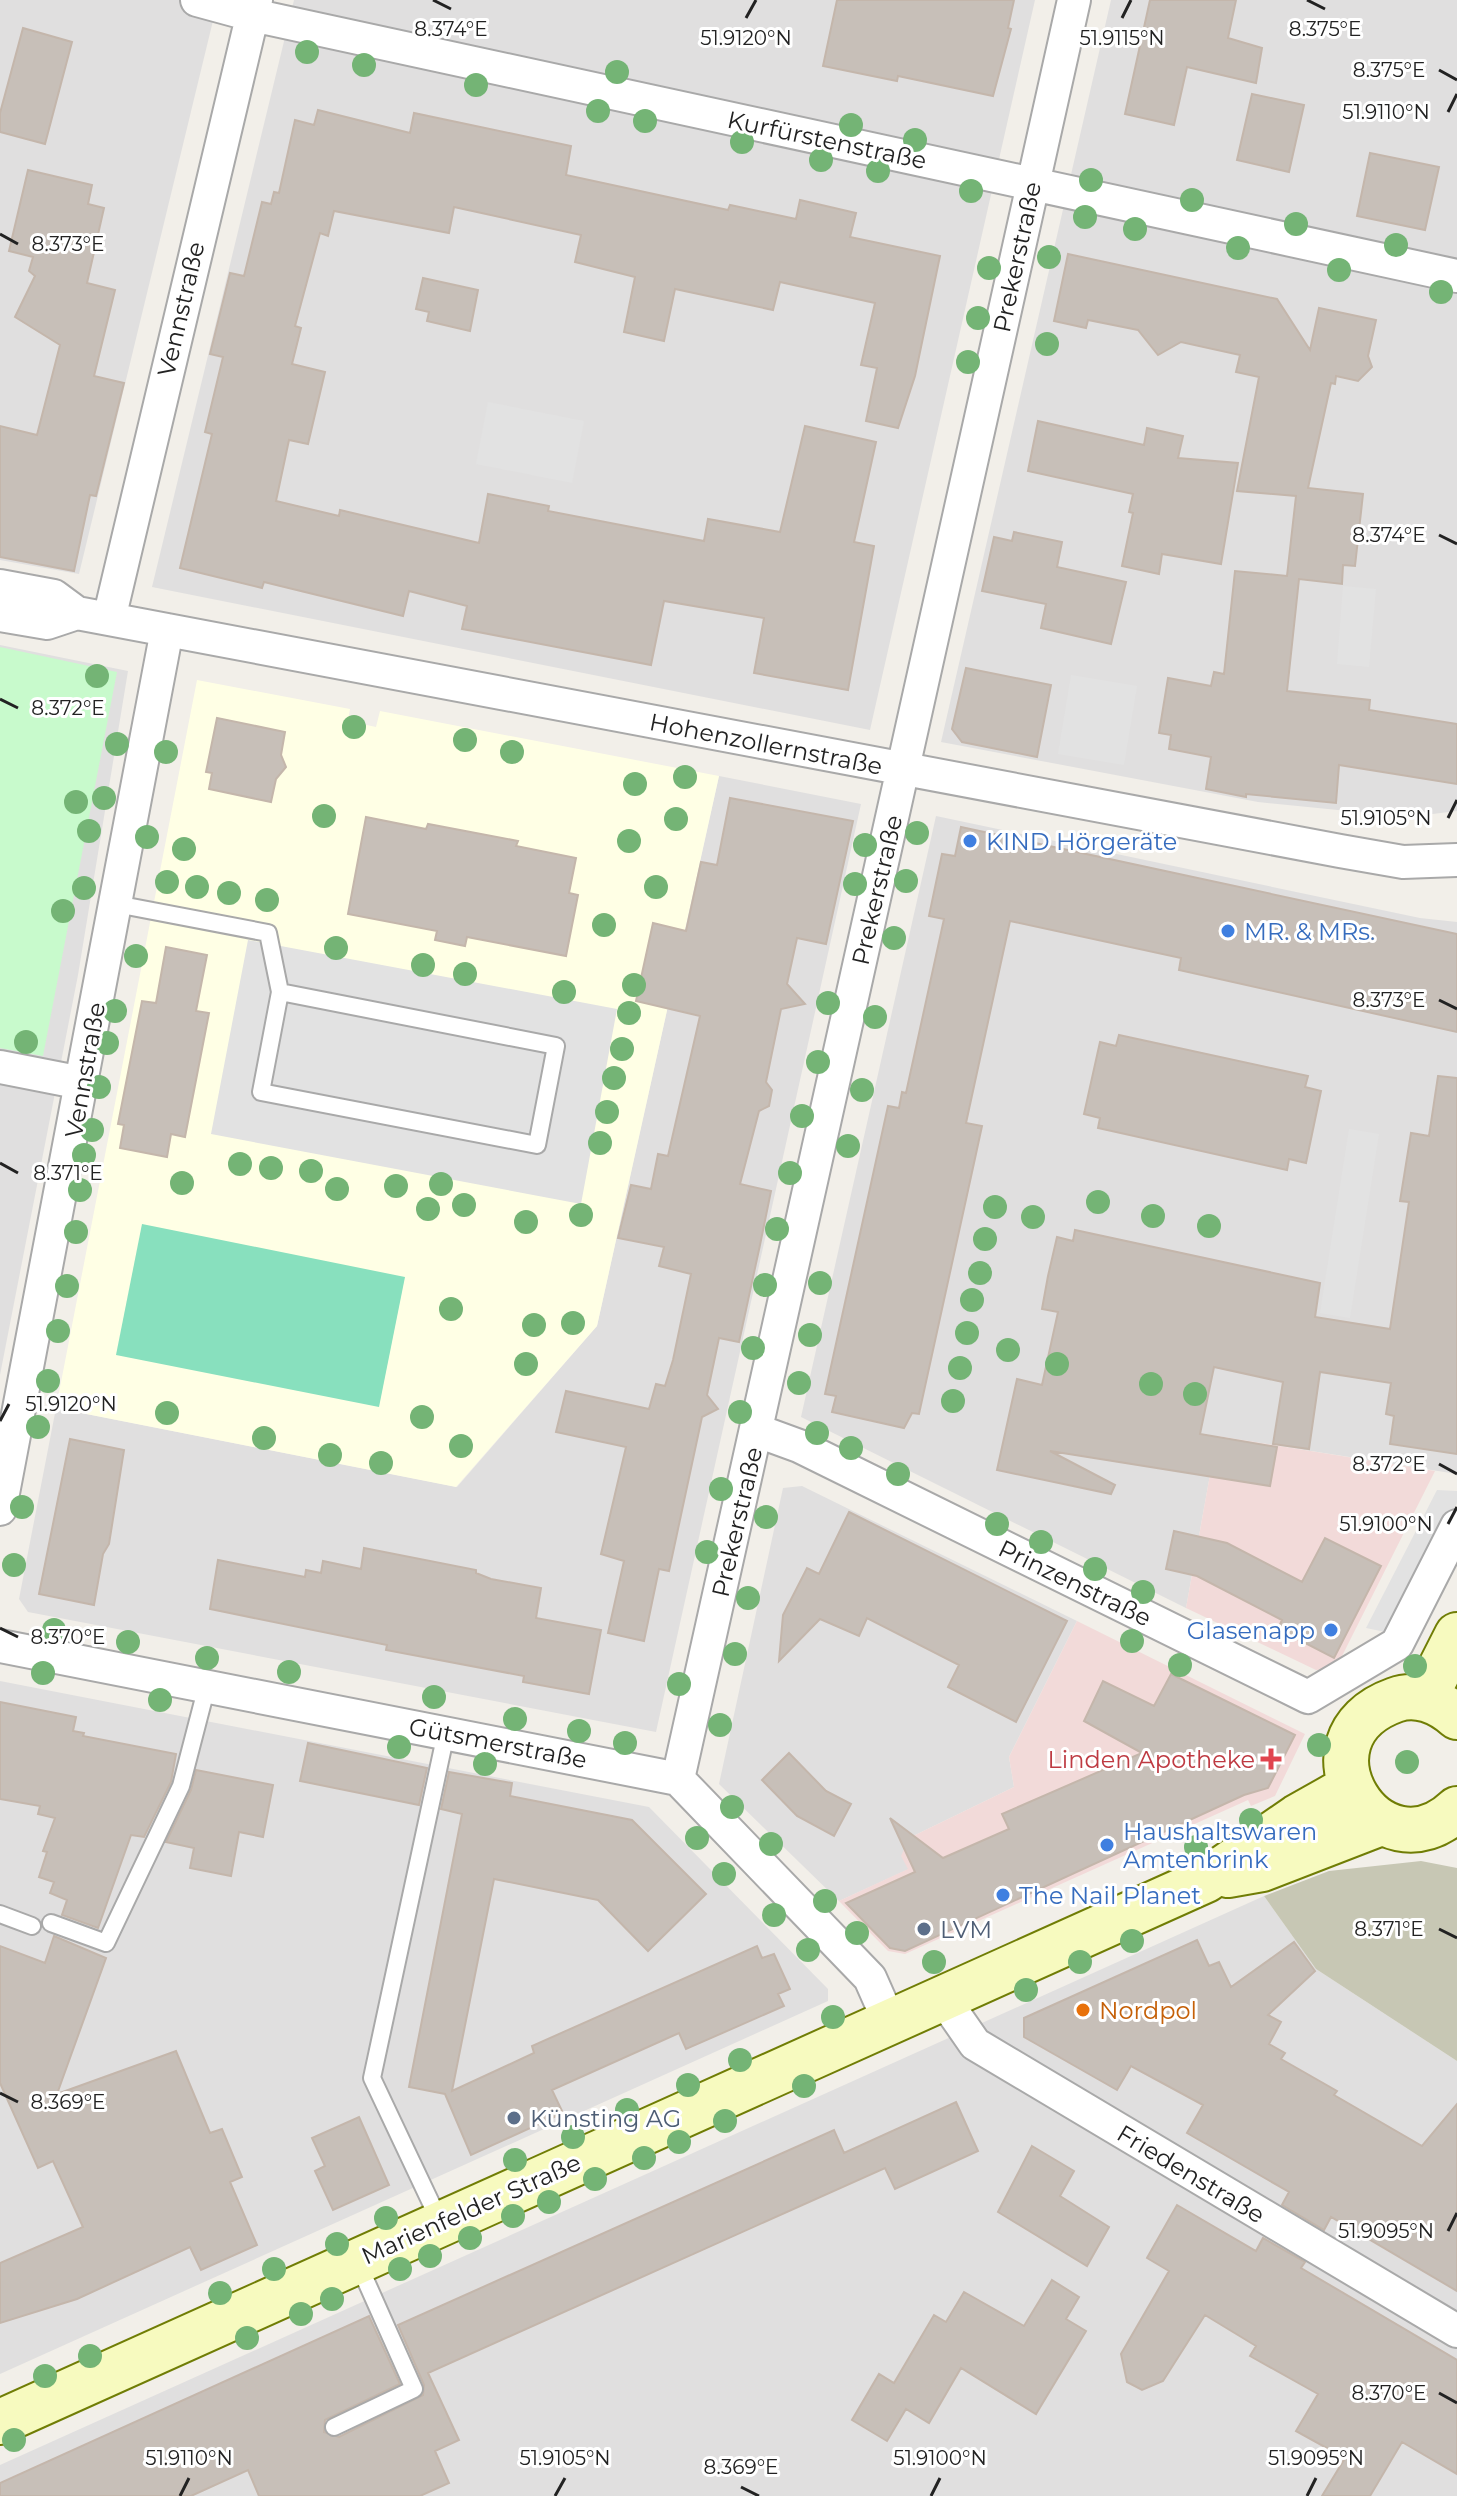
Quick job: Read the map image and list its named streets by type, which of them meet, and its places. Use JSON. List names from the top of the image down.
{
  "streets": {
    "street": [
      "Kurfürstenstraße",
      "Prekerstraße",
      "Vennstraße",
      "Hohenzollernstraße",
      "Prinzenstraße",
      "Gütsmerstraße",
      "Friedenstraße",
      "Marienfelder Straße"
    ]
  },
  "crossings": [
    ["Kurfürstenstraße", "Prekerstraße"],
    ["Kurfürstenstraße", "Vennstraße"],
    ["Prekerstraße", "Hohenzollernstraße"],
    ["Prekerstraße", "Prinzenstraße"],
    ["Prekerstraße", "Gütsmerstraße"],
    ["Vennstraße", "Hohenzollernstraße"],
    ["Friedenstraße", "Marienfelder Straße"]
  ],
  "places": {
    "other": [
      "KIND Hörgeräte",
      "MR. & MRs.",
      "Glasenapp",
      "Haushaltswaren Amtenbrink",
      "The Nail Planet",
      "LVM",
      "Nordpol",
      "Künsting AG"
    ],
    "health": ["Linden Apotheke"]
  },
  "coordinates": [
    "8.375°E",
    "8.374°E",
    "51.9120°N",
    "51.9115°N",
    "51.9110°N",
    "8.373°E",
    "8.372°E",
    "51.9105°N",
    "8.371°E",
    "51.9100°N",
    "8.370°E",
    "8.369°E",
    "51.9095°N"
  ]
}
